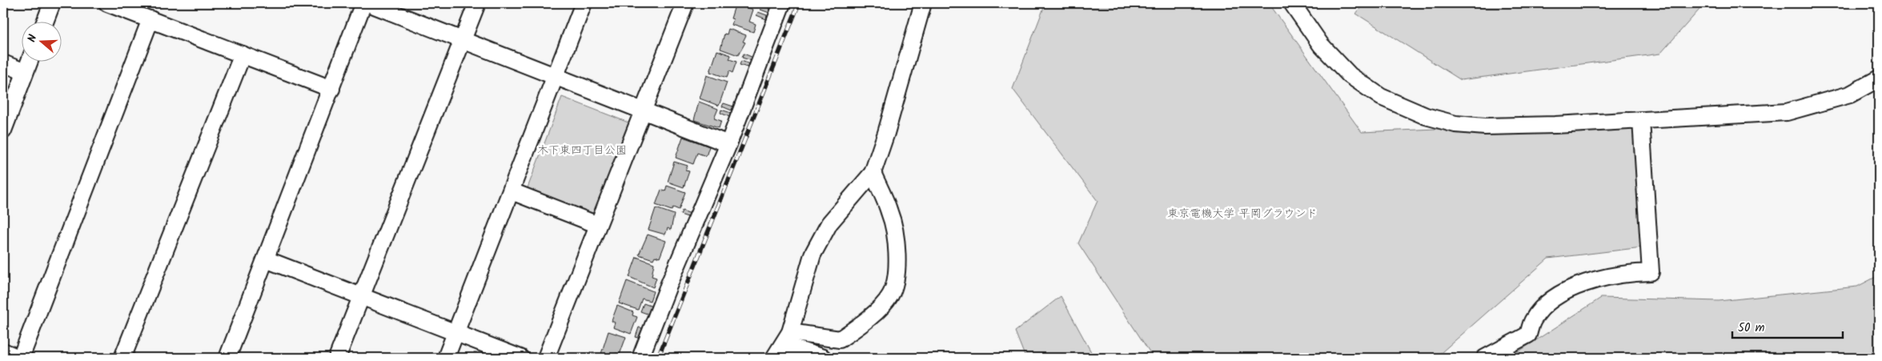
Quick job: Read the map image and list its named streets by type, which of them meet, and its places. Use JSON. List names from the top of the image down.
{
  "parks": ["木下東四丁目公園", "東京電機大学 平岡グラウンド"],
  "scale_bar": "50 m",
  "north": "left"
}
